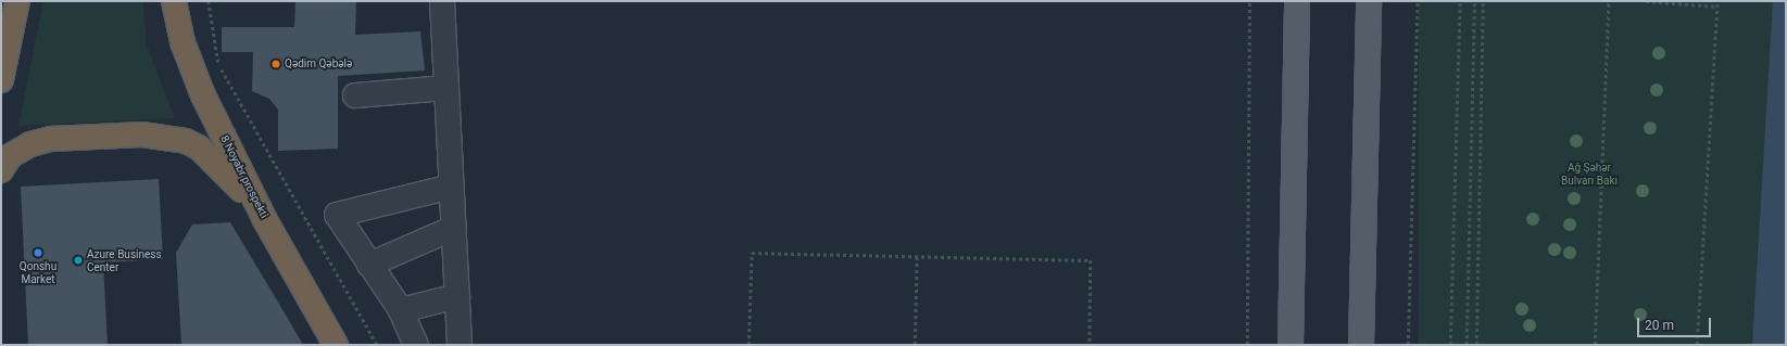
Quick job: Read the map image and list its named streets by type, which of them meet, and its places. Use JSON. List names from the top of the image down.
{
  "streets": {
    "highway": ["8 Noyabr prospekti"]
  },
  "parks": ["Ağ Şəhər Bulvarı Bakı"],
  "places": ["Qədim Qəbələ", "Qonshu Market", "Azure Business Center"],
  "scale_bar": "20 m"
}
